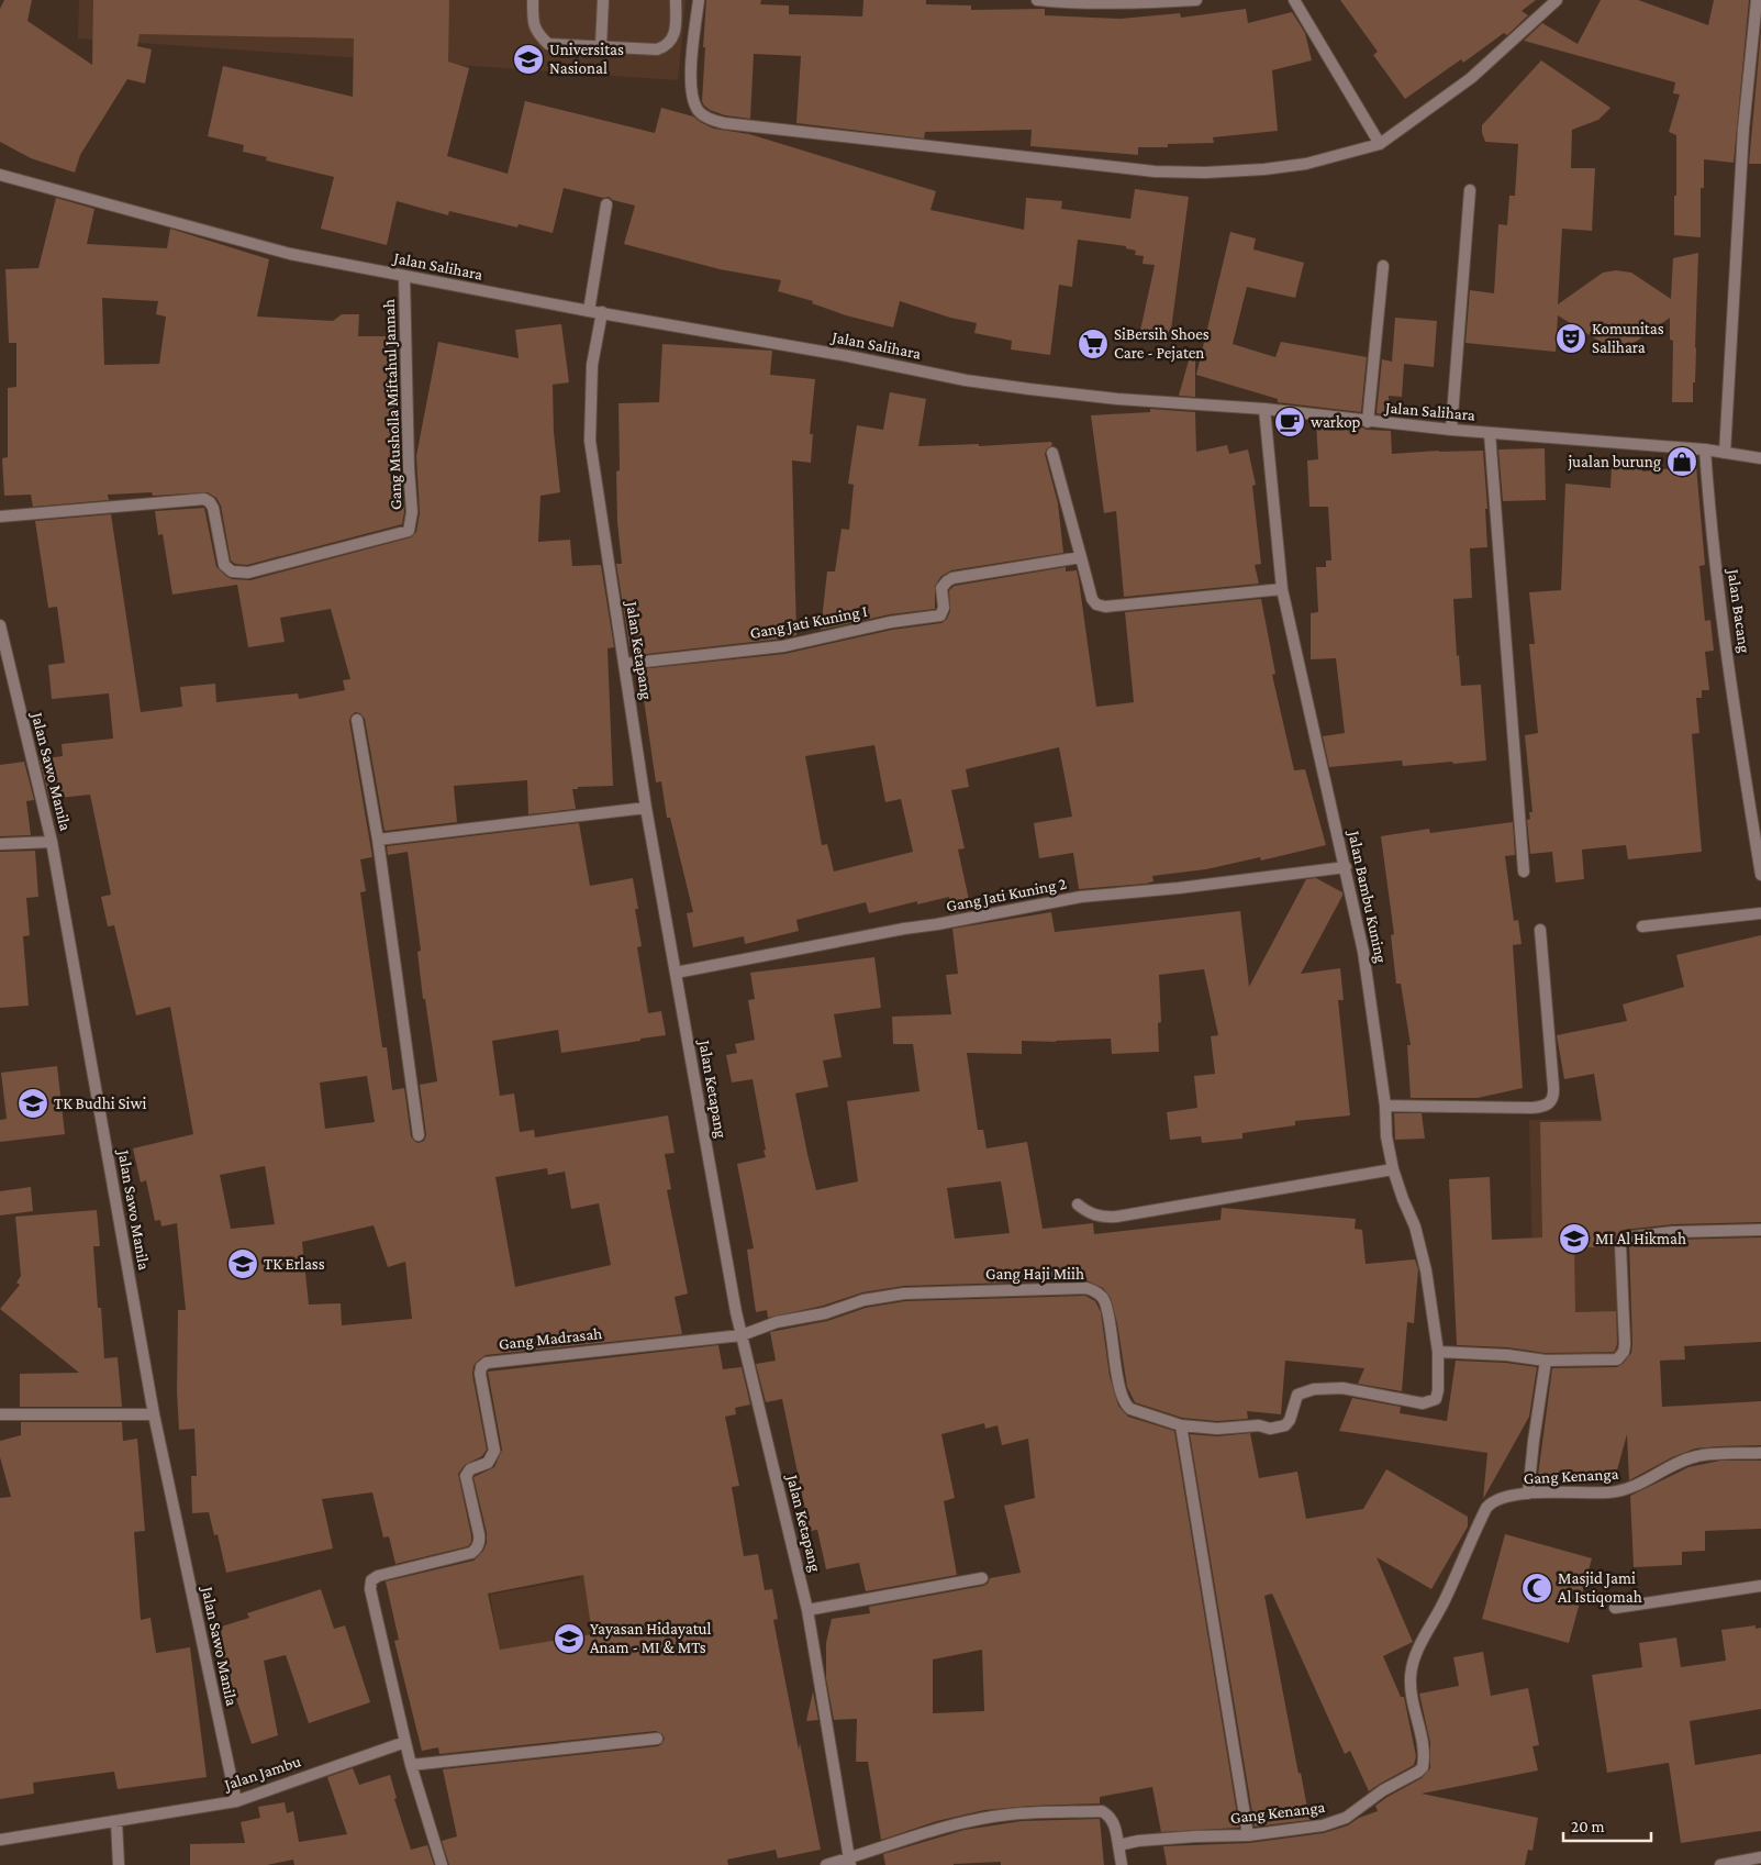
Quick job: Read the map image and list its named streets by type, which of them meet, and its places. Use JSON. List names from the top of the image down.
{
  "streets": {
    "street": [
      "Jalan Salihara",
      "Gang Musholla Miftahul Jannah",
      "Jalan Bacang",
      "Gang Jati Kuning I",
      "Jalan Ketapang",
      "Jalan Sawo Manila",
      "Gang Jati Kuning 2",
      "Jalan Bambu Kuning",
      "Gang Haji Miih",
      "Gang Madrasah",
      "Gang Kenanga",
      "Jalan Jambu"
    ]
  },
  "crossings": [
    ["Jalan Salihara", "Gang Musholla Miftahul Jannah"],
    ["Jalan Salihara", "Jalan Bacang"],
    ["Jalan Salihara", "Jalan Ketapang"],
    ["Jalan Salihara", "Jalan Bambu Kuning"],
    ["Gang Jati Kuning I", "Jalan Ketapang"],
    ["Jalan Ketapang", "Gang Jati Kuning 2"],
    ["Jalan Ketapang", "Gang Haji Miih"],
    ["Jalan Ketapang", "Gang Madrasah"],
    ["Jalan Sawo Manila", "Jalan Jambu"],
    ["Gang Jati Kuning 2", "Jalan Bambu Kuning"],
    ["Jalan Bambu Kuning", "Gang Haji Miih"],
    ["Gang Haji Miih", "Gang Madrasah"],
    ["Gang Madrasah", "Jalan Jambu"]
  ],
  "places": {
    "school or university": [
      "Universitas Nasional",
      "TK Budhi Siwi",
      "MI Al Hikmah",
      "TK Erlass",
      "Yayasan Hidayatul Anam - MI & MTs"
    ],
    "theatre": ["Komunitas Salihara"],
    "supermarket": ["SiBersih Shoes Care - Pejaten"],
    "cafe": ["warkop"],
    "shop": ["jualan burung"],
    "mosque": ["Masjid Jami Al Istiqomah"]
  },
  "scale_bar": "20 m"
}
